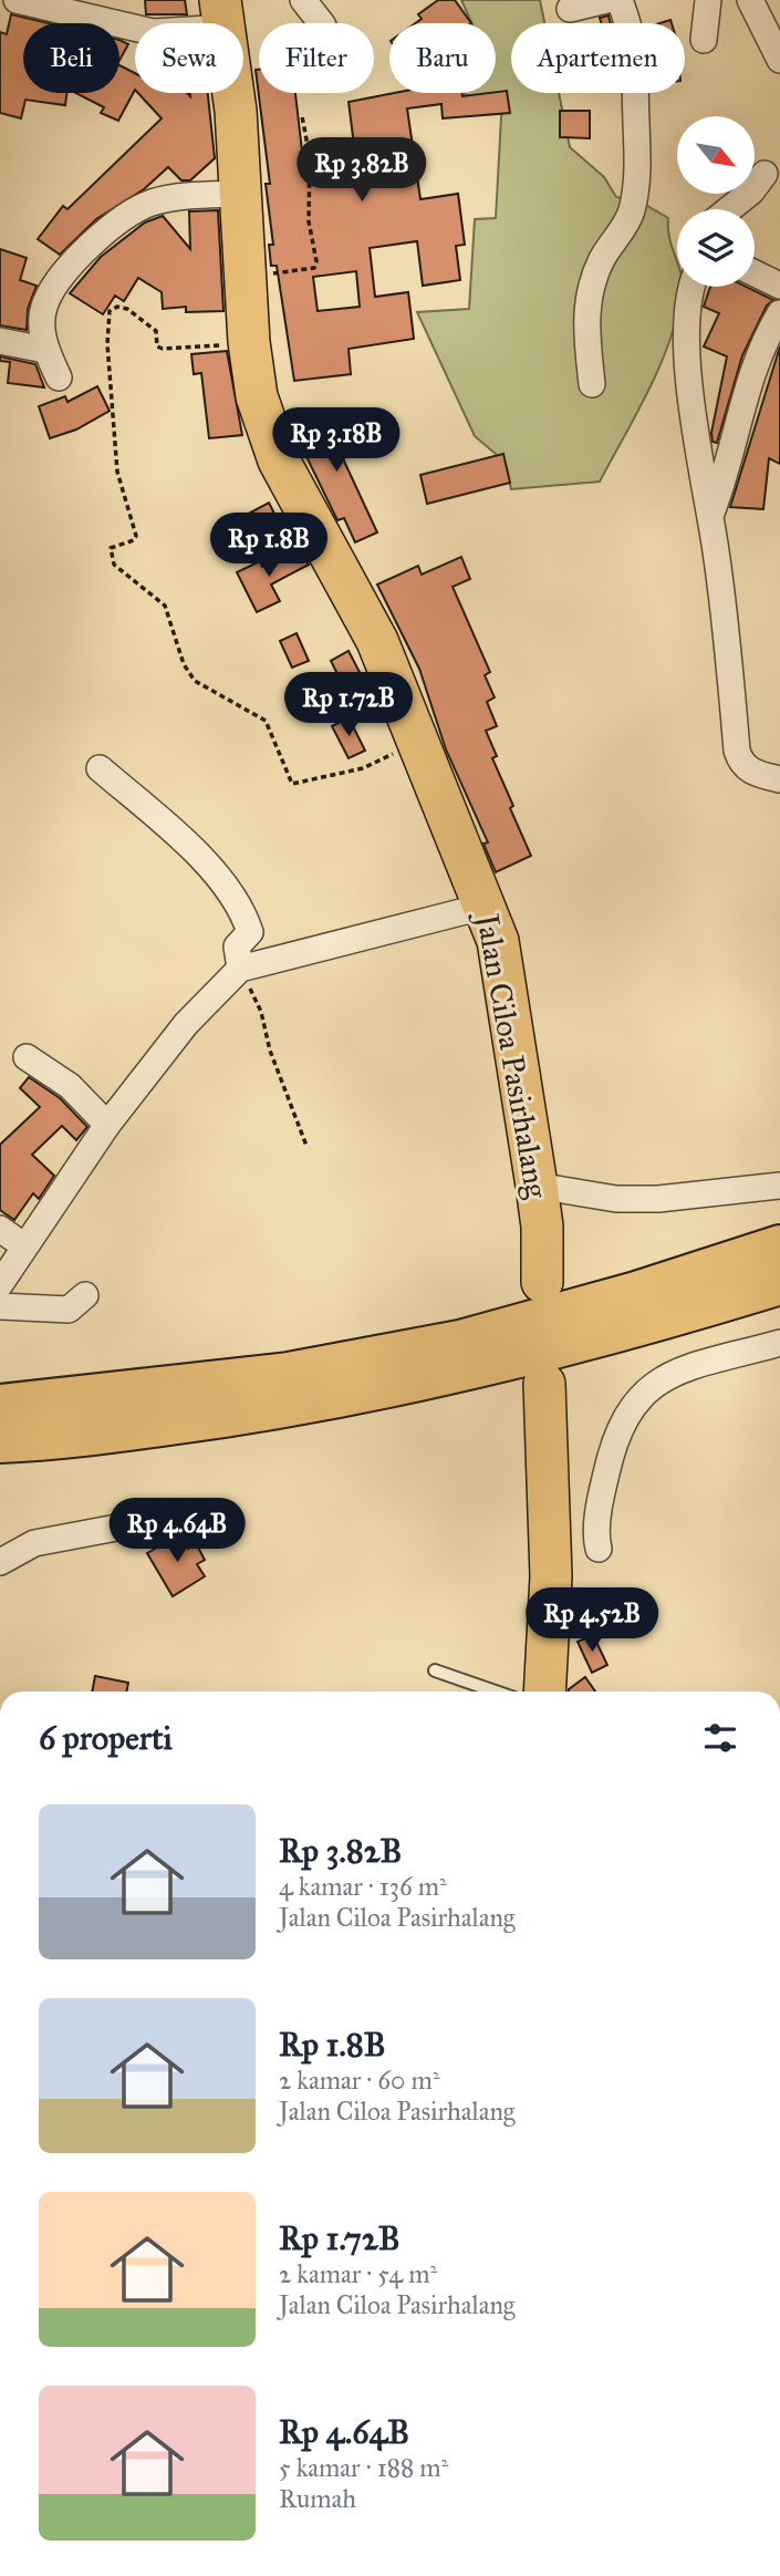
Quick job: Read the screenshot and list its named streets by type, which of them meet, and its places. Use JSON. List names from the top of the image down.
{
  "streets": {
    "main road": ["Jalan Ciloa Pasirhalang"]
  },
  "north": "bottom right",
  "page": {
    "chip": [
      "Beli",
      "Sewa",
      "Filter",
      "Baru",
      "Apartemen"
    ],
    "price": [
      "Rp 3.82B",
      "Rp 3.18B",
      "Rp 1.8B",
      "Rp 1.72B",
      "Rp 4.64B",
      "Rp 4.52B"
    ],
    "heading": "6 properti",
    "list": [
      {
        "name": "Rp 3.82B",
        "note": "4 kamar · 136 m² · Jalan Ciloa Pasirhalang"
      },
      {
        "name": "Rp 1.8B",
        "note": "2 kamar · 60 m² · Jalan Ciloa Pasirhalang"
      },
      {
        "name": "Rp 1.72B",
        "note": "2 kamar · 54 m² · Jalan Ciloa Pasirhalang"
      },
      {
        "name": "Rp 4.64B",
        "note": "5 kamar · 188 m² · Rumah"
      }
    ]
  }
}
